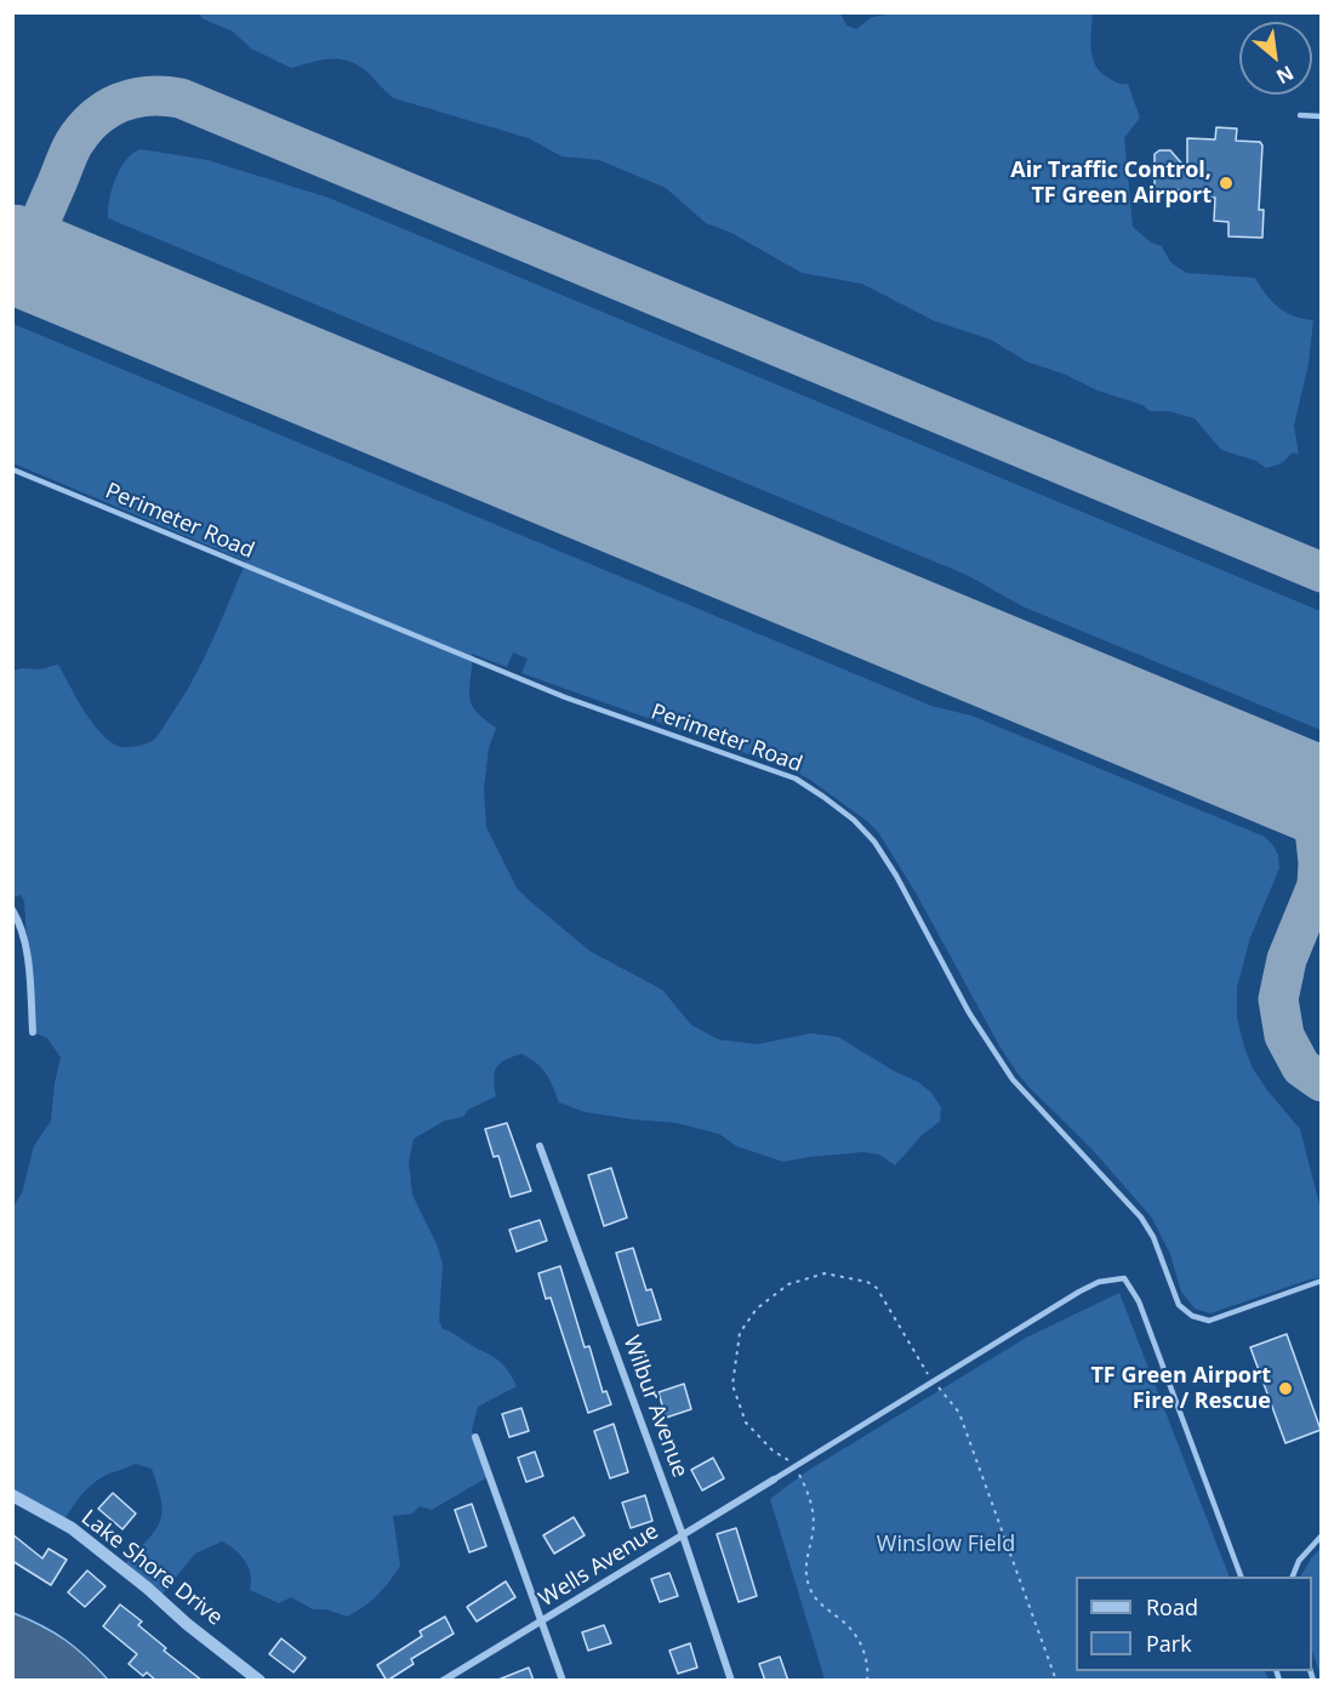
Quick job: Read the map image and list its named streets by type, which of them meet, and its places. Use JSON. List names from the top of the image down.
{
  "streets": {
    "street": ["Wilbur Avenue", "Wells Avenue", "Lake Shore Drive"],
    "lane": ["Perimeter Road"]
  },
  "crossings": [
    ["Wilbur Avenue", "Wells Avenue"]
  ],
  "parks": ["Winslow Field"],
  "places": ["Air Traffic Control, TF Green Airport", "TF Green Airport Fire / Rescue"],
  "legend": ["Road", "Park"],
  "north": "bottom right"
}
